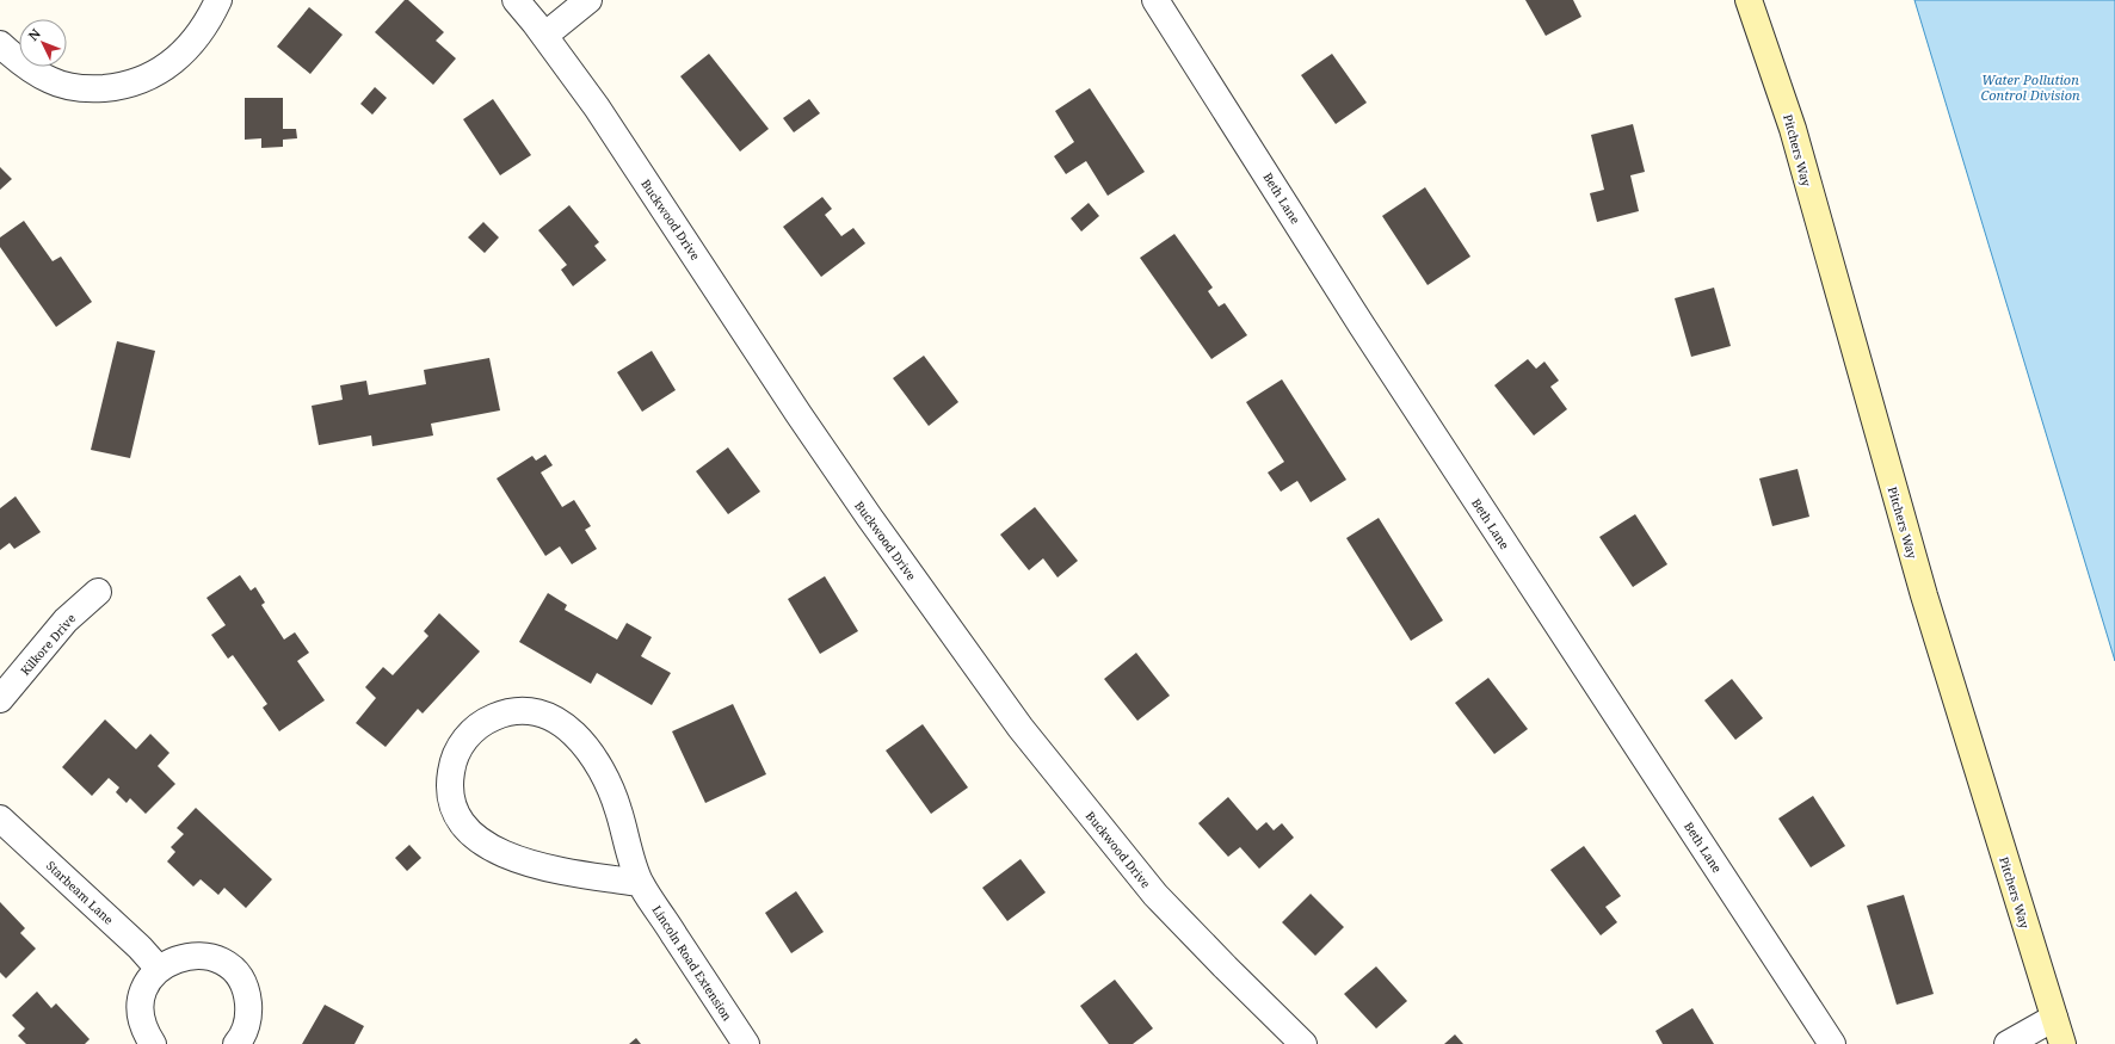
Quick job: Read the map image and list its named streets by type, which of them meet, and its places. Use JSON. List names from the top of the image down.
{
  "streets": {
    "main road": ["Pitchers Way"],
    "street": [
      "Beth Lane",
      "Buckwood Drive",
      "Kilkore Drive",
      "Starbeam Lane",
      "Lincoln Road Extension"
    ]
  },
  "water": ["Water Pollution Control Division"],
  "north": "top left"
}
